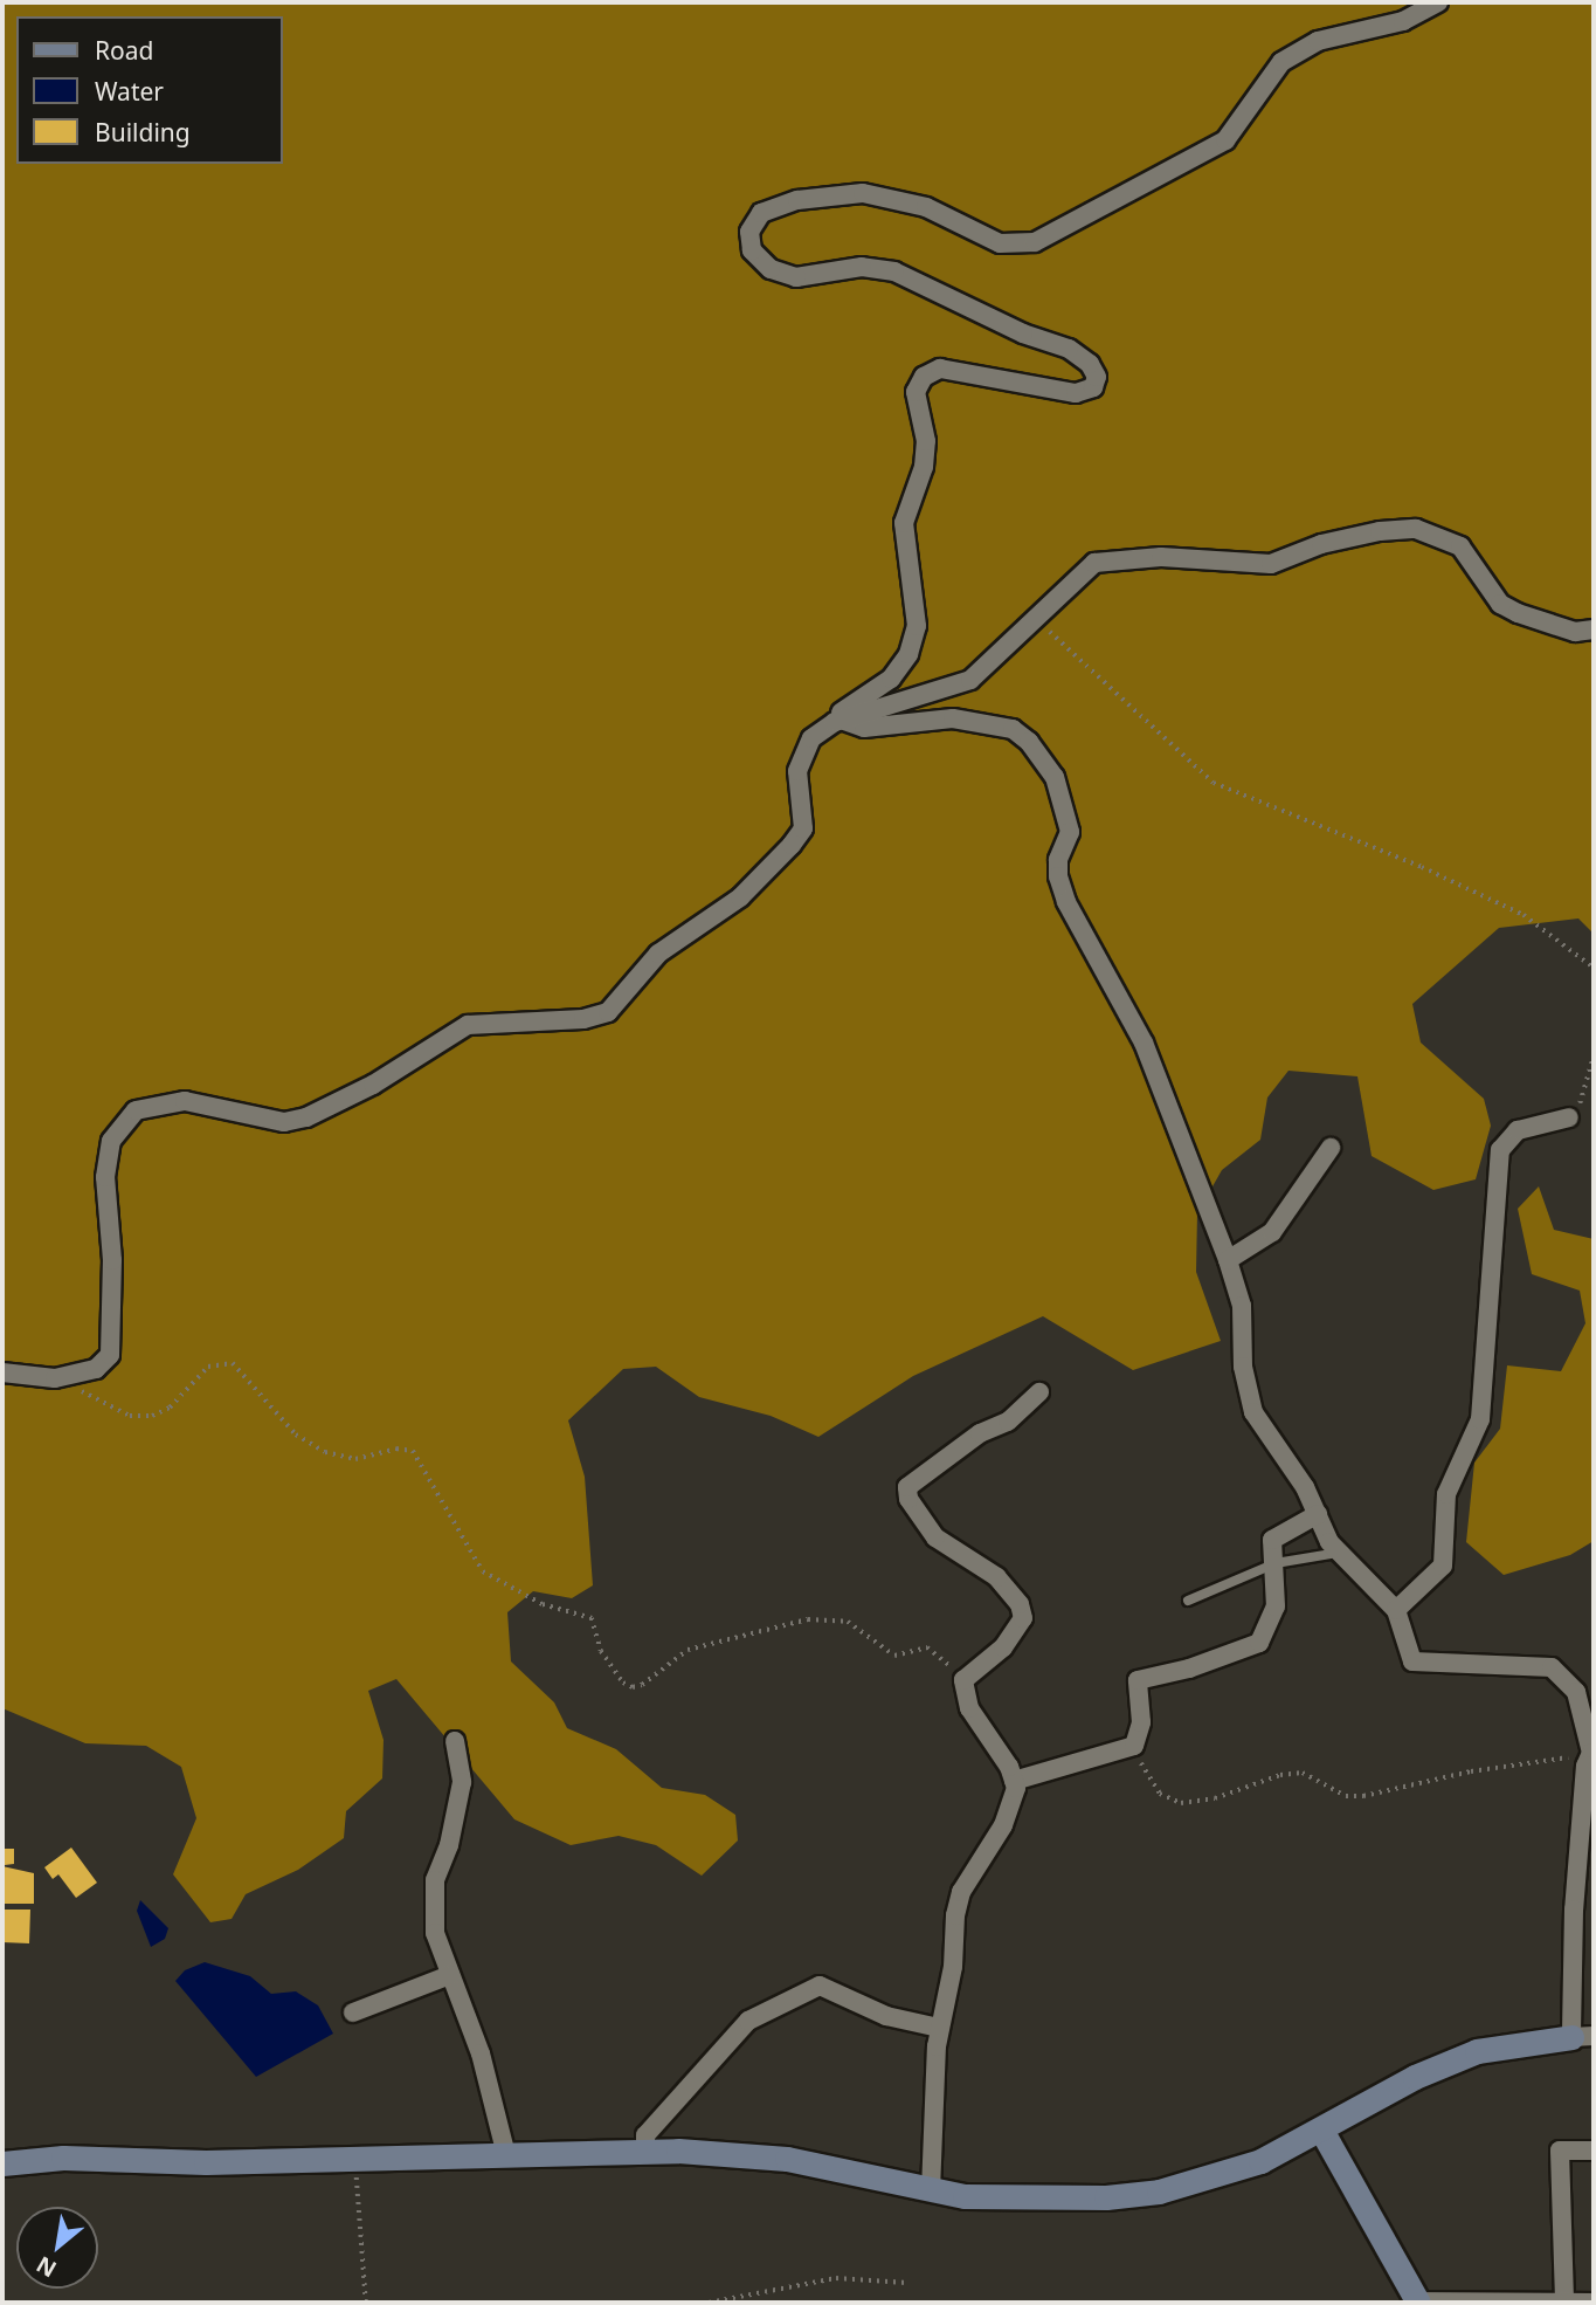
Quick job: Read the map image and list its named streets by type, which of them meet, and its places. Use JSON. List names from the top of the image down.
{
  "legend": ["Road", "Water", "Building"],
  "north": "bottom left"
}
